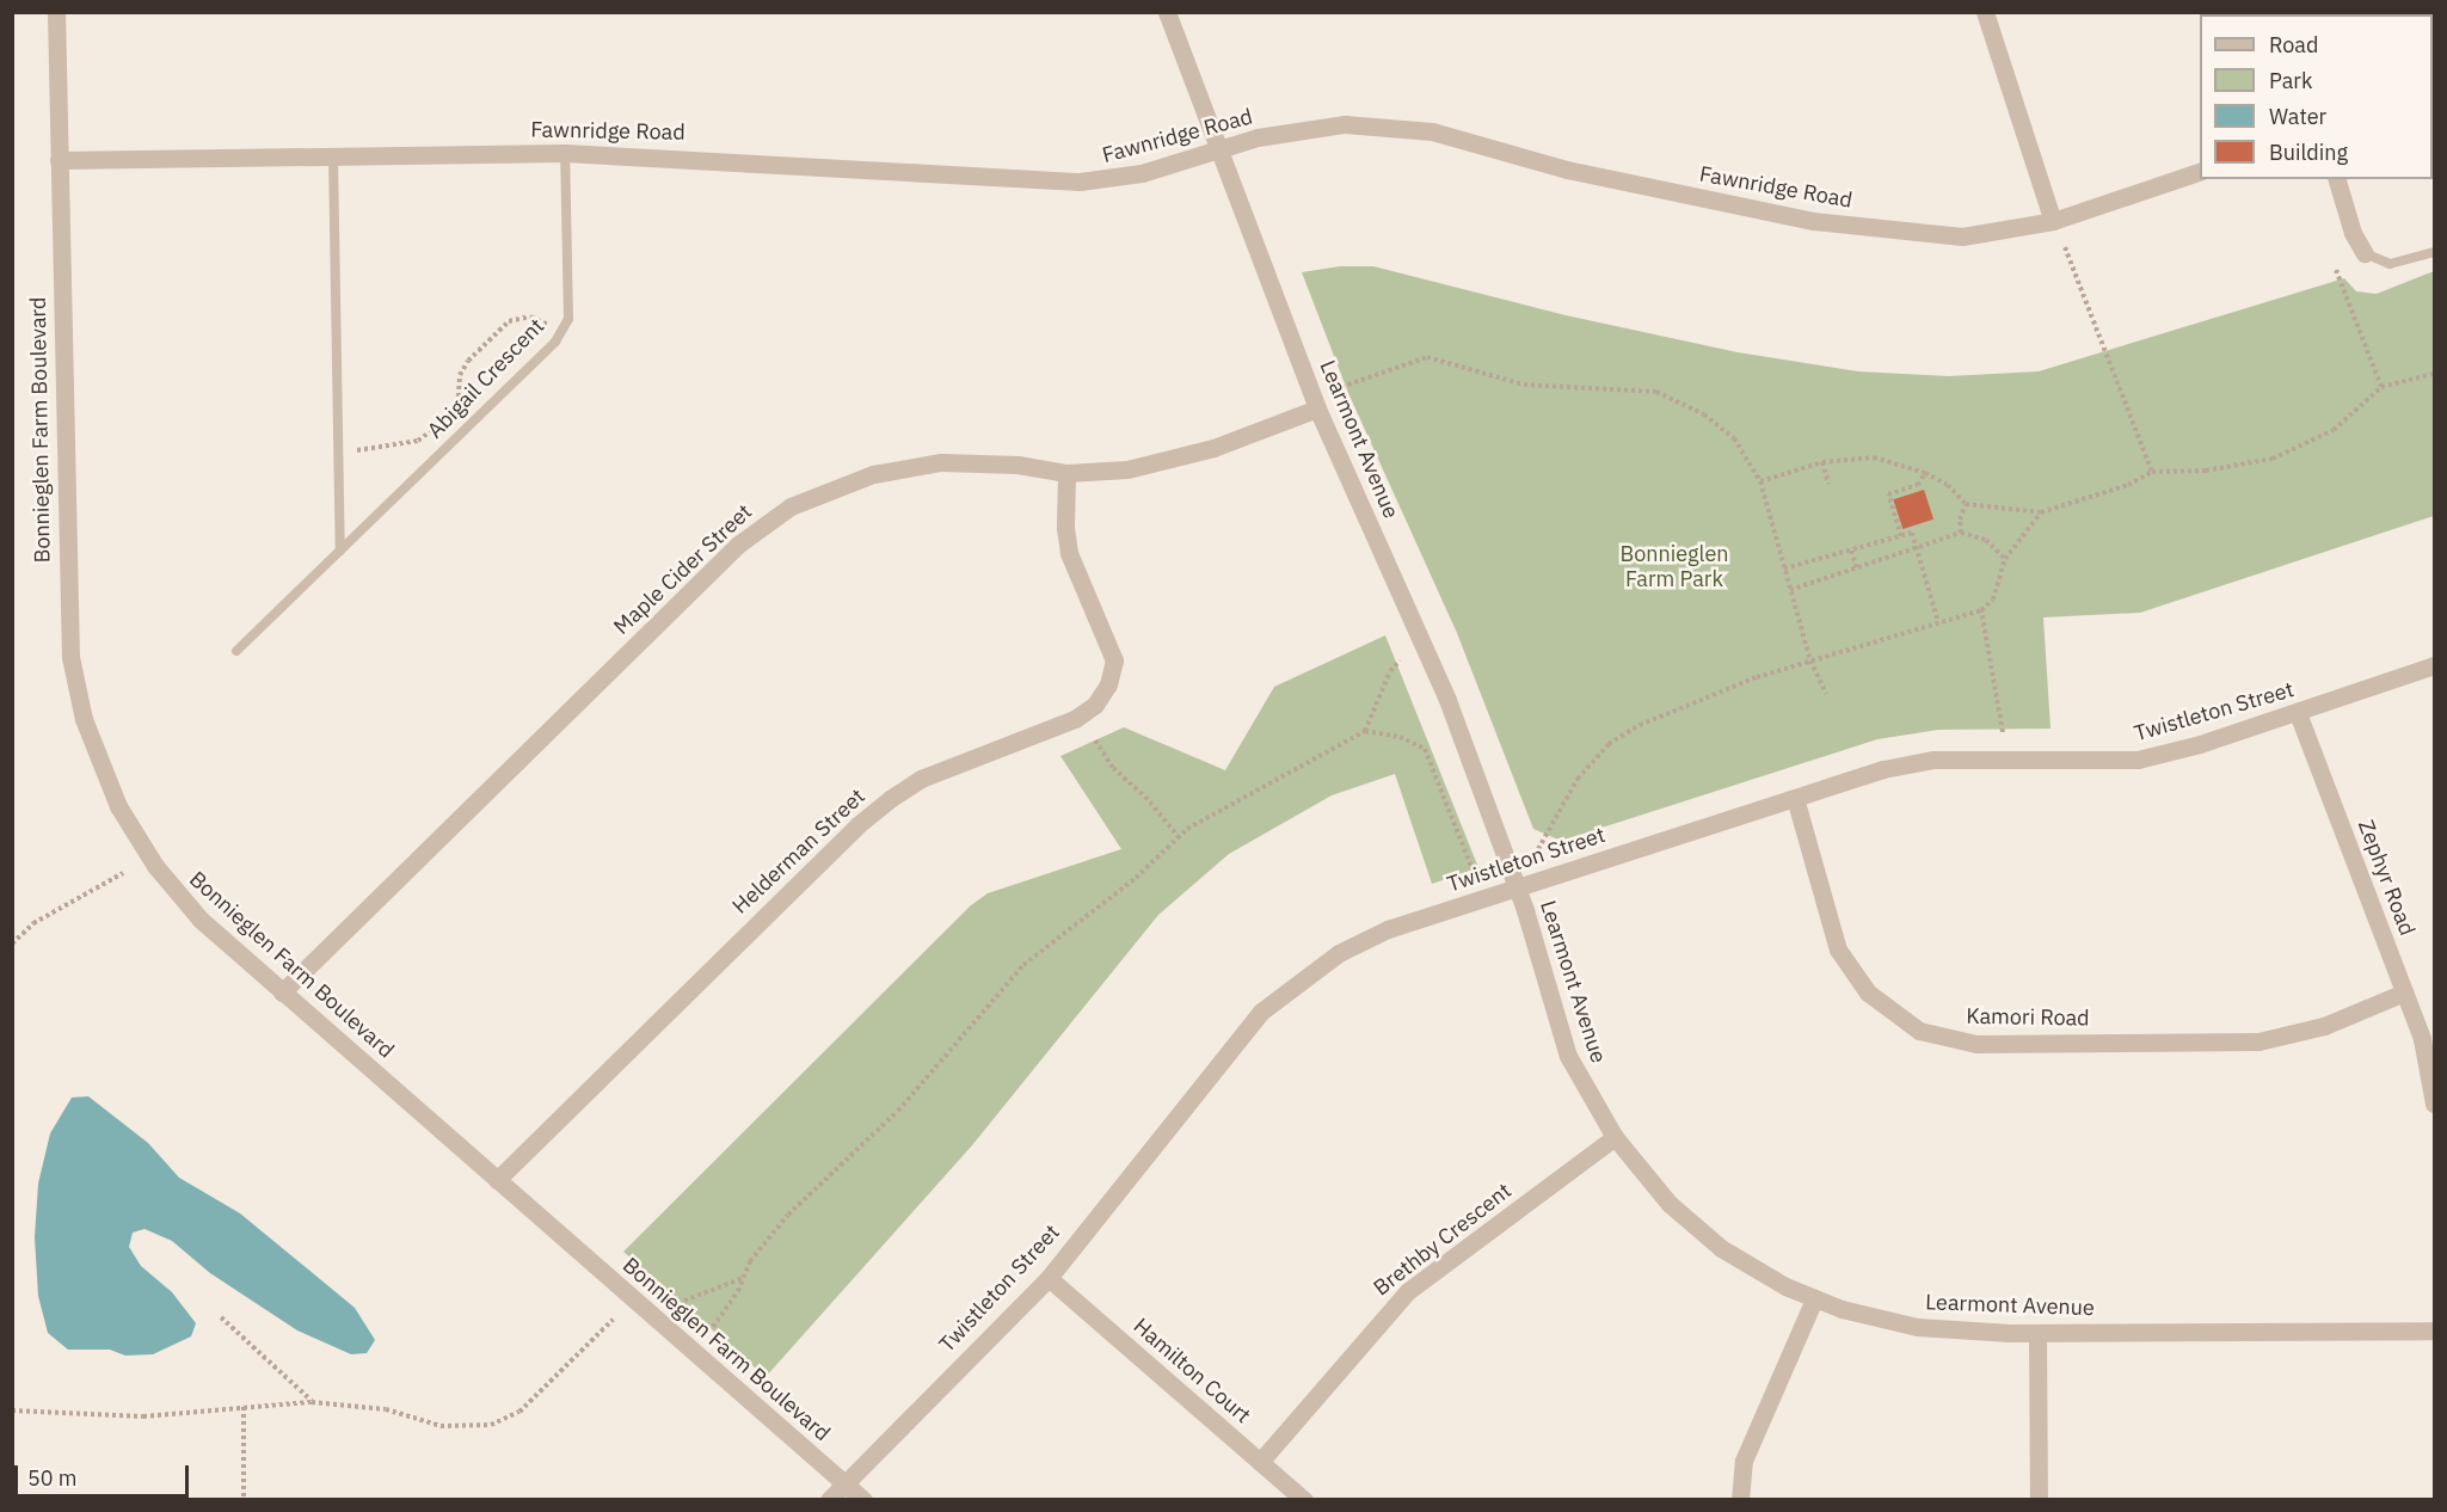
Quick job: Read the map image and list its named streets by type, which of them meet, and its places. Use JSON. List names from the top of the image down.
{
  "streets": {
    "street": [
      "Fawnridge Road",
      "Bonnieglen Farm Boulevard",
      "Learmont Avenue",
      "Maple Cider Street",
      "Twistleton Street",
      "Helderman Street",
      "Zephyr Road",
      "Kamori Road",
      "Brethby Crescent",
      "Hamilton Court"
    ],
    "lane": ["Abigail Crescent"]
  },
  "crossings": [
    ["Fawnridge Road", "Abigail Crescent"],
    ["Fawnridge Road", "Bonnieglen Farm Boulevard"],
    ["Fawnridge Road", "Learmont Avenue"],
    ["Bonnieglen Farm Boulevard", "Maple Cider Street"],
    ["Bonnieglen Farm Boulevard", "Twistleton Street"],
    ["Bonnieglen Farm Boulevard", "Helderman Street"],
    ["Learmont Avenue", "Maple Cider Street"],
    ["Learmont Avenue", "Twistleton Street"],
    ["Learmont Avenue", "Brethby Crescent"],
    ["Maple Cider Street", "Helderman Street"],
    ["Twistleton Street", "Zephyr Road"],
    ["Twistleton Street", "Kamori Road"],
    ["Twistleton Street", "Hamilton Court"],
    ["Zephyr Road", "Kamori Road"],
    ["Brethby Crescent", "Hamilton Court"]
  ],
  "parks": ["Bonnieglen Farm Park"],
  "legend": [
    "Road",
    "Park",
    "Water",
    "Building"
  ],
  "scale_bar": "50 m"
}
